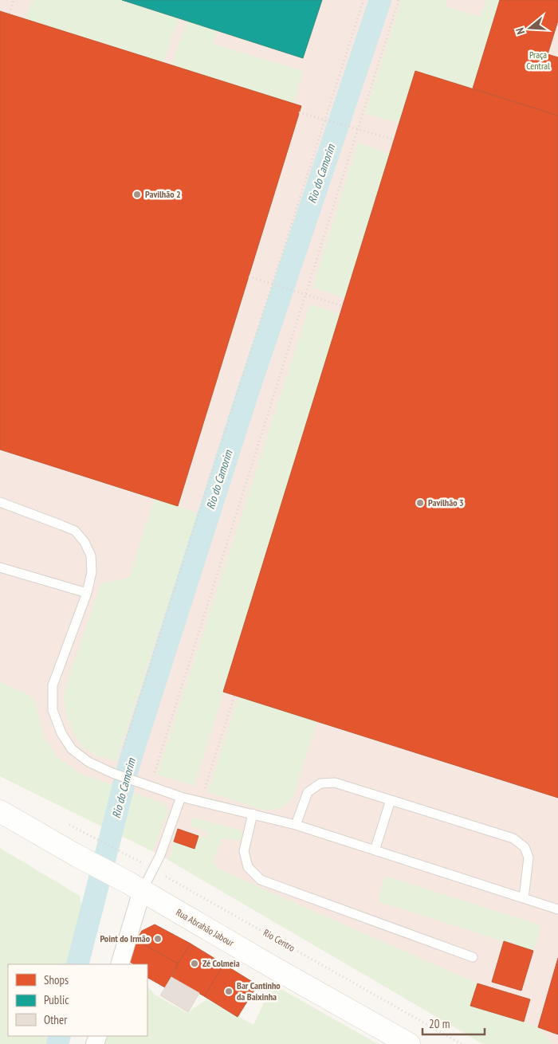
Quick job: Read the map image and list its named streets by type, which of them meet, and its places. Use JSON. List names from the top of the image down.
{
  "streets": {
    "street": ["Rua Abrahão Jabour"],
    "path": ["Rio Centro"]
  },
  "water": ["Rio do Camorim"],
  "parks": ["Praça Central"],
  "places": [
    "Pavilhão 2",
    "Pavilhão 3",
    "Point do Irmão",
    "Zé Colmeia",
    "Bar Cantinho da Baixinha"
  ],
  "legend": ["Shops", "Public", "Other"],
  "scale_bar": "20 m",
  "north": "left"
}
